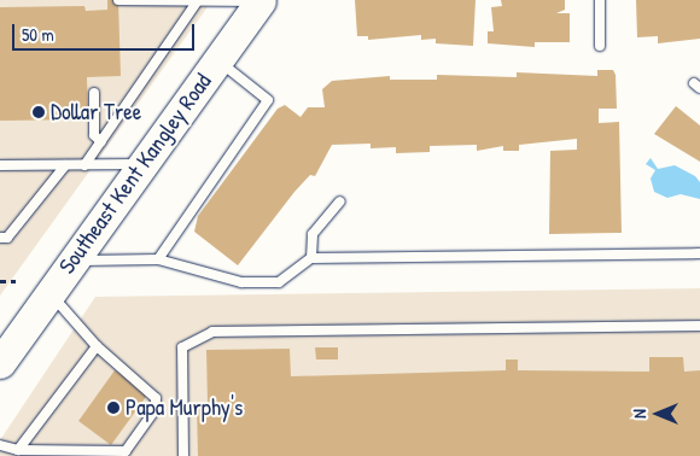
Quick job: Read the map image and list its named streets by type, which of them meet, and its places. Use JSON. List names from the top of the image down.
{
  "streets": {
    "main road": ["Southeast Kent Kangley Road"]
  },
  "places": ["Dollar Tree", "Papa Murphy's"],
  "scale_bar": "50 m",
  "north": "left"
}
